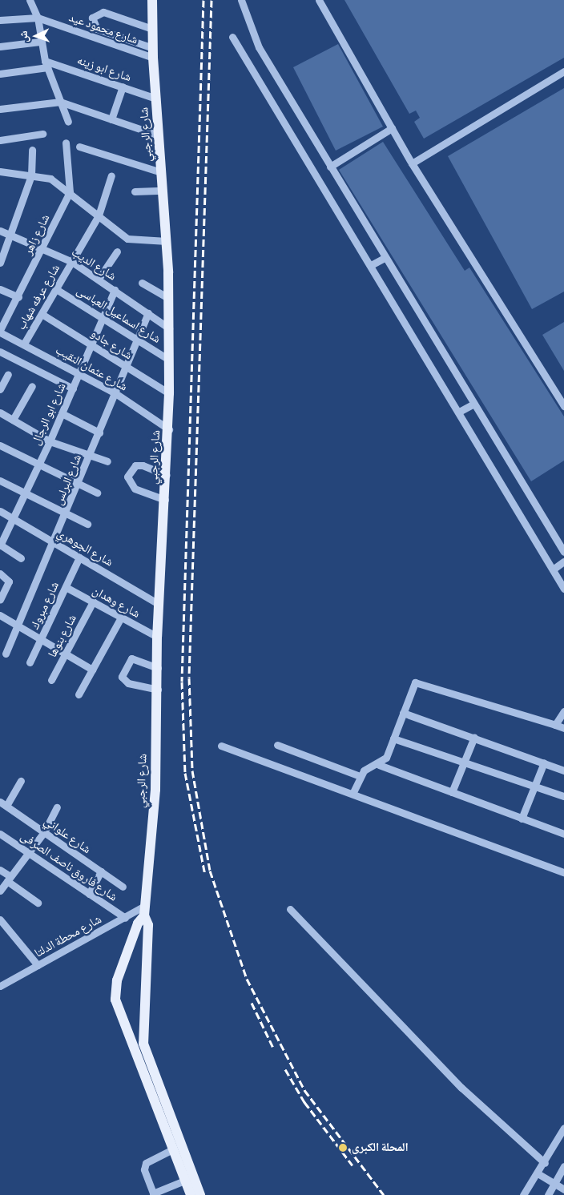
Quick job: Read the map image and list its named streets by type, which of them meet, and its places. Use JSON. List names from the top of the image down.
{
  "streets": {
    "main road": ["شارع الرجبي"],
    "street": [
      "شارع محمود عيد",
      "شارع ابو زينه",
      "شارع زاهر",
      "شارع الديب",
      "شارع عرفه شهاب",
      "شارع اسماعيل العباسى",
      "شارع جادو",
      "شارع عثمان النقيب",
      "شارع ابو الرجال",
      "شارع البرلس",
      "شارع الجوهري",
      "شارع وهدان",
      "شارع مبروك",
      "شارع بنوها",
      "شارع علواني",
      "شارع فاروق ناصف الصرفى",
      "شارع محطة الدلتا"
    ]
  },
  "crossings": [
    ["شارع محمود عيد", "شارع الرجبي"],
    ["شارع ابو زينه", "شارع الرجبي"],
    ["شارع الرجبي", "شارع الديب"],
    ["شارع الرجبي", "شارع اسماعيل العباسى"],
    ["شارع الرجبي", "شارع جادو"],
    ["شارع الرجبي", "شارع عثمان النقيب"],
    ["شارع الرجبي", "شارع الجوهري"],
    ["شارع الرجبي", "شارع وهدان"],
    ["شارع الرجبي", "شارع محطة الدلتا"],
    ["شارع زاهر", "شارع الديب"],
    ["شارع زاهر", "شارع عثمان النقيب"],
    ["شارع الديب", "شارع عرفه شهاب"],
    ["شارع الديب", "شارع ابو الرجال"],
    ["شارع الديب", "شارع البرلس"],
    ["شارع عرفه شهاب", "شارع اسماعيل العباسى"],
    ["شارع عرفه شهاب", "شارع جادو"],
    ["شارع عرفه شهاب", "شارع عثمان النقيب"],
    ["شارع اسماعيل العباسى", "شارع ابو الرجال"],
    ["شارع اسماعيل العباسى", "شارع البرلس"],
    ["شارع جادو", "شارع ابو الرجال"],
    ["شارع جادو", "شارع البرلس"],
    ["شارع عثمان النقيب", "شارع ابو الرجال"],
    ["شارع عثمان النقيب", "شارع البرلس"],
    ["شارع ابو الرجال", "شارع الجوهري"],
    ["شارع البرلس", "شارع الجوهري"],
    ["شارع الجوهري", "شارع مبروك"],
    ["شارع وهدان", "شارع مبروك"],
    ["شارع وهدان", "شارع بنوها"],
    ["شارع فاروق ناصف الصرفى", "شارع محطة الدلتا"]
  ],
  "places": ["المحلة الكبرى"],
  "north": "left"
}
